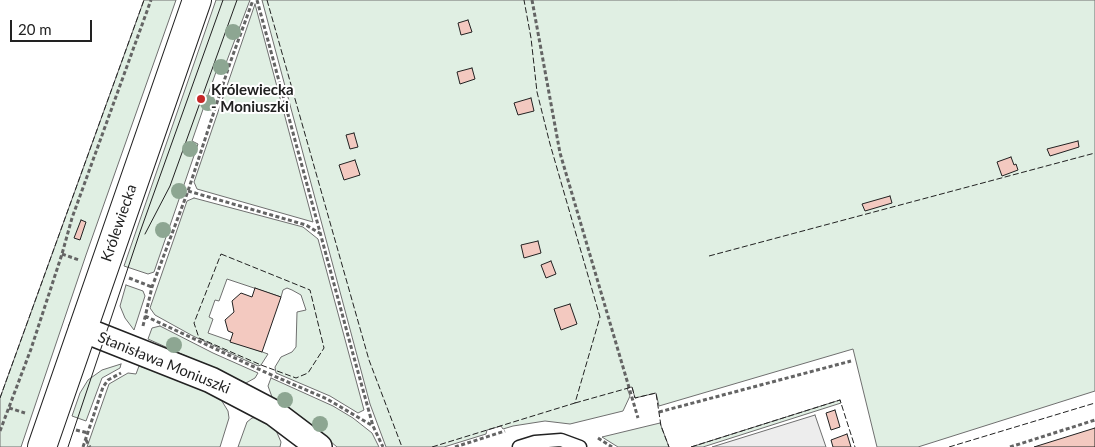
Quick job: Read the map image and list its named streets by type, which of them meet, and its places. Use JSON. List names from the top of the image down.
{
  "streets": {
    "main road": ["Królewiecka"],
    "street": ["Stanisława Moniuszki"]
  },
  "crossings": [
    ["Królewiecka", "Stanisława Moniuszki"]
  ],
  "places": ["Królewiecka - Moniuszki"],
  "scale_bar": "20 m"
}
